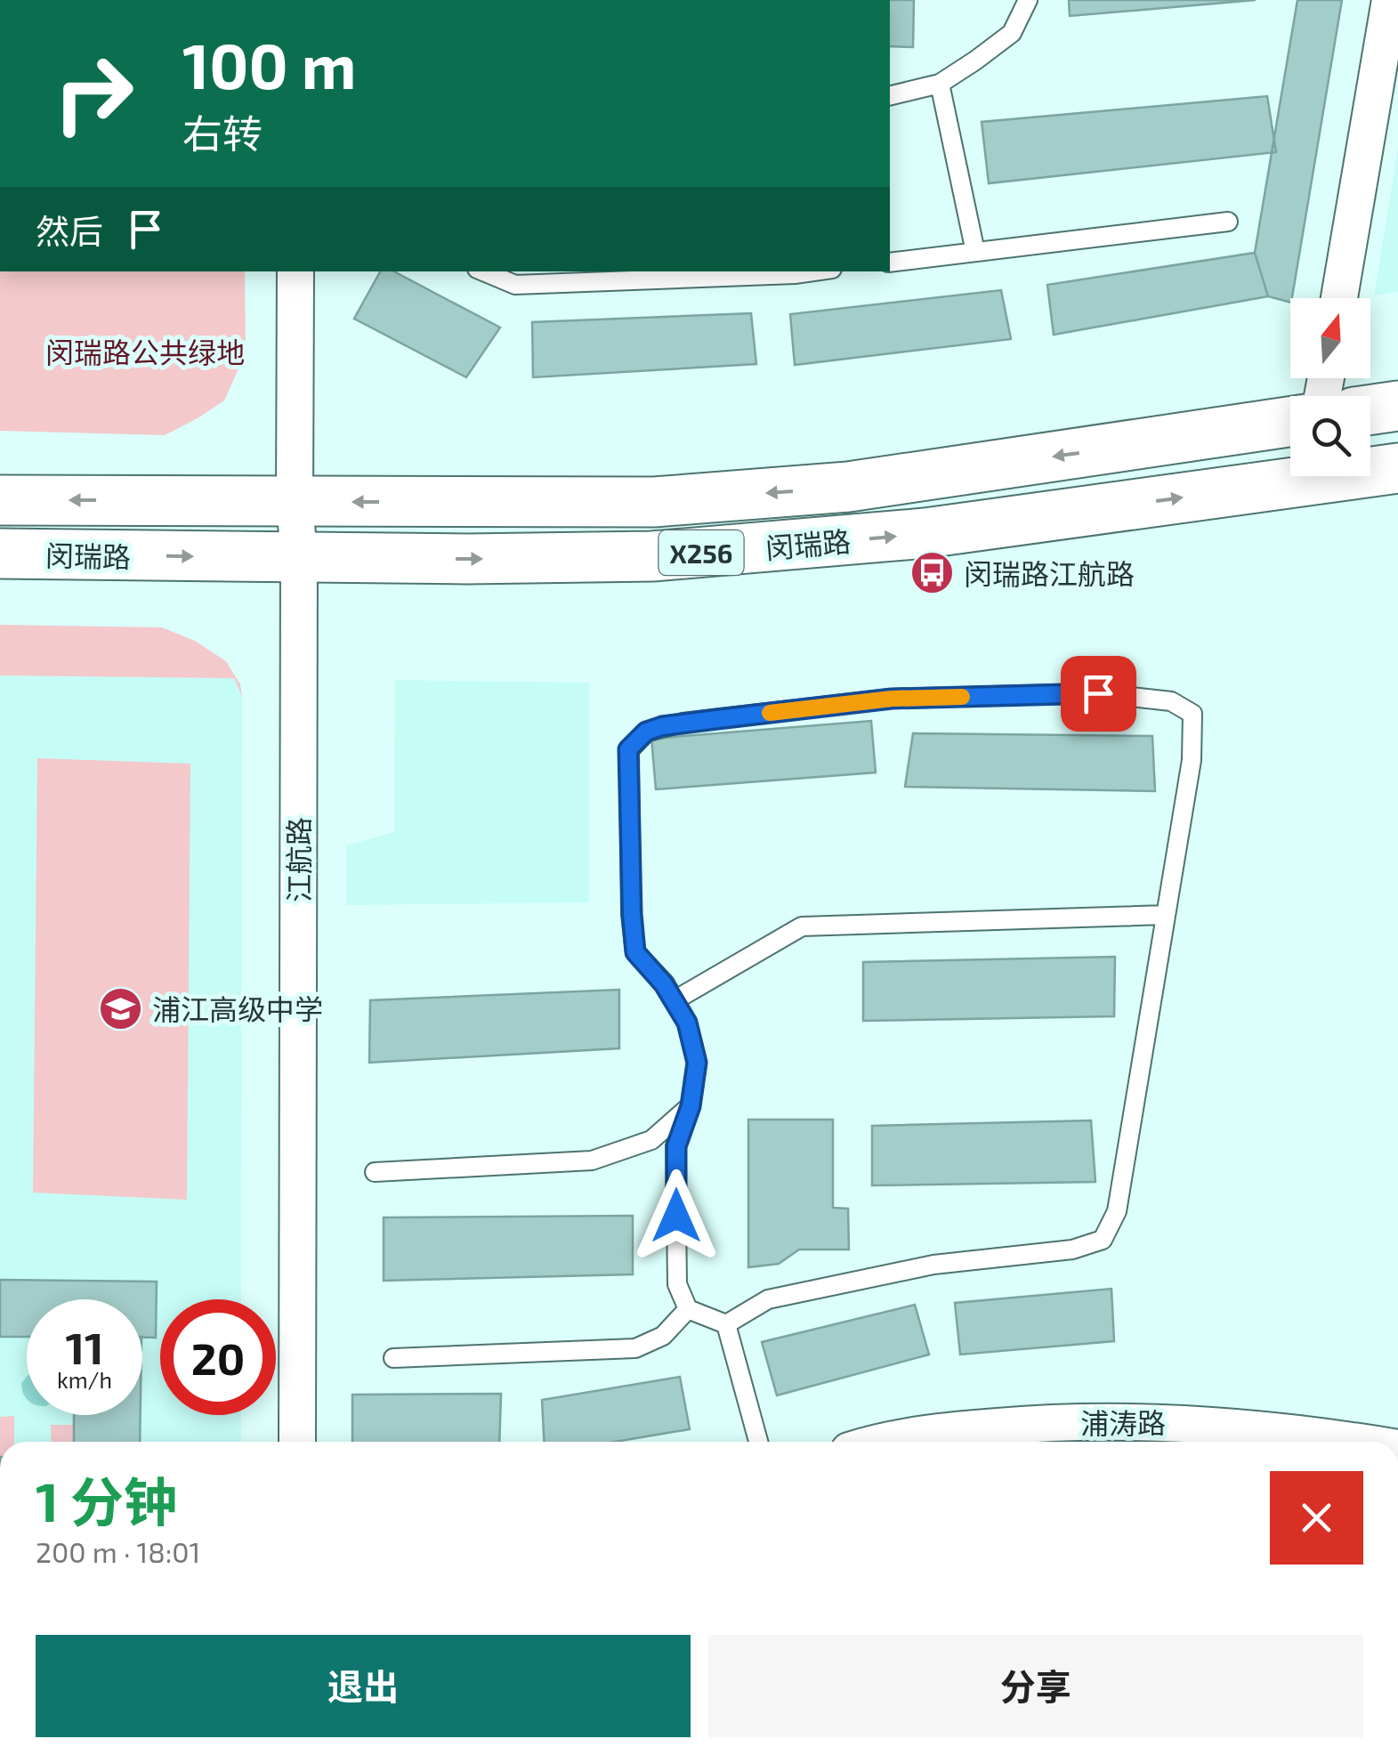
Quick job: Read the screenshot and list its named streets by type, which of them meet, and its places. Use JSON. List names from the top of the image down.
{
  "streets": {
    "main road": ["闵瑞路", "X256"],
    "street": ["江航路", "浦涛路"]
  },
  "crossings": [
    ["闵瑞路", "江航路"]
  ],
  "parks": ["闵瑞路公共绿地"],
  "places": {
    "bus stop": ["闵瑞路江航路"],
    "school or university": ["浦江高级中学"]
  },
  "north": "top",
  "page": {
    "turn": ["100 m", "右转"],
    "then": "然后",
    "speed": "11 km/h",
    "limit": "20",
    "heading": ["1 分钟", "200 m · 18:01"],
    "buttons": ["退出", "分享"]
  }
}
